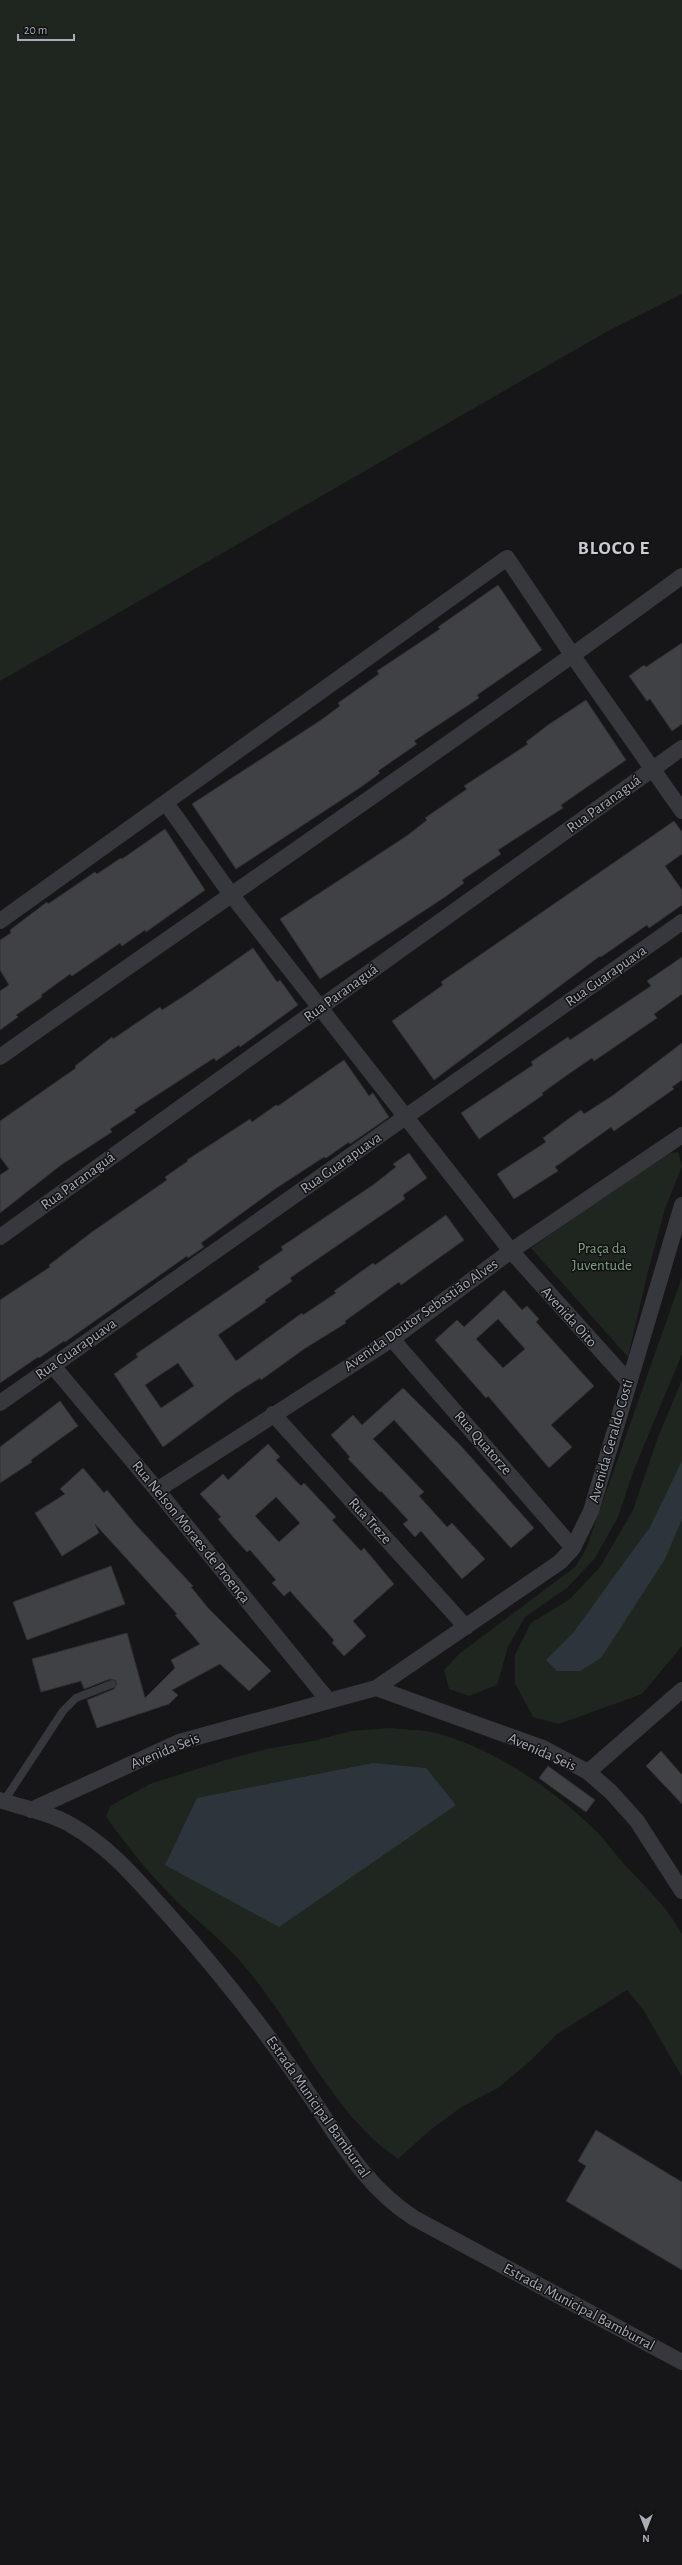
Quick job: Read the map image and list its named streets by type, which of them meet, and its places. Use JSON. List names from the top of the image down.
{
  "streets": {
    "street": [
      "Rua Paranaguá",
      "Rua Guarapuava",
      "Avenida Doutor Sebastião Alves",
      "Avenida Oito",
      "Avenida Geraldo Costi",
      "Rua Quatorze",
      "Rua Treze",
      "Rua Nelson Moraes de Proença",
      "Avenida Seis",
      "Estrada Municipal Bamburral"
    ]
  },
  "crossings": [
    ["Rua Paranaguá", "Avenida Oito"],
    ["Rua Guarapuava", "Avenida Oito"],
    ["Rua Guarapuava", "Rua Nelson Moraes de Proença"],
    ["Avenida Doutor Sebastião Alves", "Avenida Oito"],
    ["Avenida Doutor Sebastião Alves", "Rua Quatorze"],
    ["Avenida Doutor Sebastião Alves", "Rua Treze"],
    ["Avenida Doutor Sebastião Alves", "Rua Nelson Moraes de Proença"],
    ["Avenida Oito", "Avenida Geraldo Costi"],
    ["Avenida Geraldo Costi", "Rua Quatorze"],
    ["Avenida Geraldo Costi", "Rua Treze"],
    ["Avenida Geraldo Costi", "Avenida Seis"],
    ["Rua Nelson Moraes de Proença", "Avenida Seis"],
    ["Avenida Seis", "Estrada Municipal Bamburral"]
  ],
  "districts": ["BLOCO E"],
  "parks": ["Praça da Juventude"],
  "scale_bar": "20 m",
  "north": "bottom"
}
